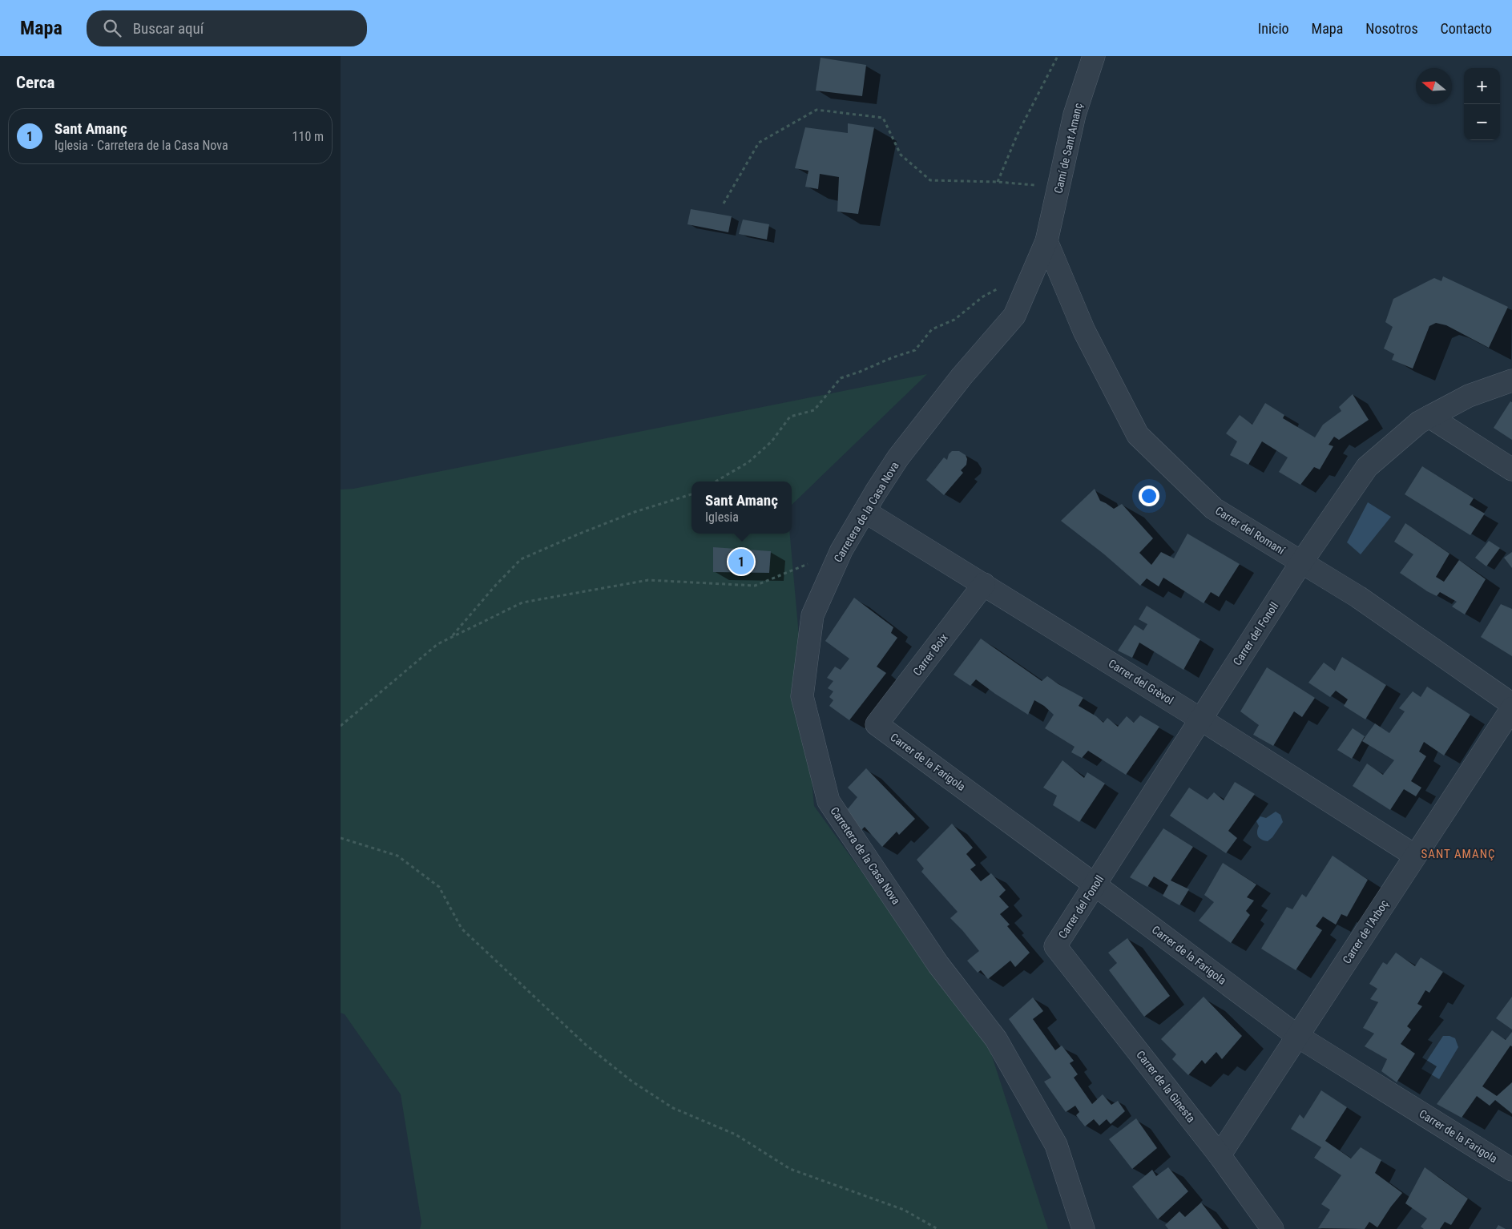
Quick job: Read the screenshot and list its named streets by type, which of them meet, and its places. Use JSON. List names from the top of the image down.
{
  "streets": {
    "street": [
      "Camí de Sant Amanç",
      "Carretera de la Casa Nova",
      "Carrer del Romaní",
      "Carrer del Fonoll",
      "Carrer Boix",
      "Carrer del Grèvol",
      "Carrer de la Farigola",
      "Carrer de l'Arboç",
      "Carrer de la Ginesta"
    ]
  },
  "crossings": [
    ["Camí de Sant Amanç", "Carretera de la Casa Nova"],
    ["Camí de Sant Amanç", "Carrer del Romaní"],
    ["Carretera de la Casa Nova", "Carrer del Romaní"],
    ["Carretera de la Casa Nova", "Carrer del Grèvol"],
    ["Carrer del Romaní", "Carrer del Fonoll"],
    ["Carrer del Fonoll", "Carrer del Grèvol"],
    ["Carrer del Fonoll", "Carrer de la Farigola"],
    ["Carrer del Fonoll", "Carrer de la Ginesta"],
    ["Carrer Boix", "Carrer del Grèvol"],
    ["Carrer Boix", "Carrer de la Farigola"],
    ["Carrer del Grèvol", "Carrer de l'Arboç"],
    ["Carrer de la Farigola", "Carrer de l'Arboç"],
    ["Carrer de l'Arboç", "Carrer de la Ginesta"]
  ],
  "districts": ["SANT AMANÇ"],
  "north": "left",
  "page": {
    "header": "Mapa",
    "search": "Buscar aquí",
    "nav": [
      "Inicio",
      "Mapa",
      "Nosotros",
      "Contacto"
    ],
    "heading": "Cerca",
    "map_buttons": ["+", "−"],
    "list": [
      {
        "mark": "1",
        "name": "Sant Amanç",
        "note": "Iglesia · Carretera de la Casa Nova",
        "value": "110 m"
      }
    ],
    "popup": ["Sant Amanç", "Iglesia"],
    "pins": "1"
  }
}
